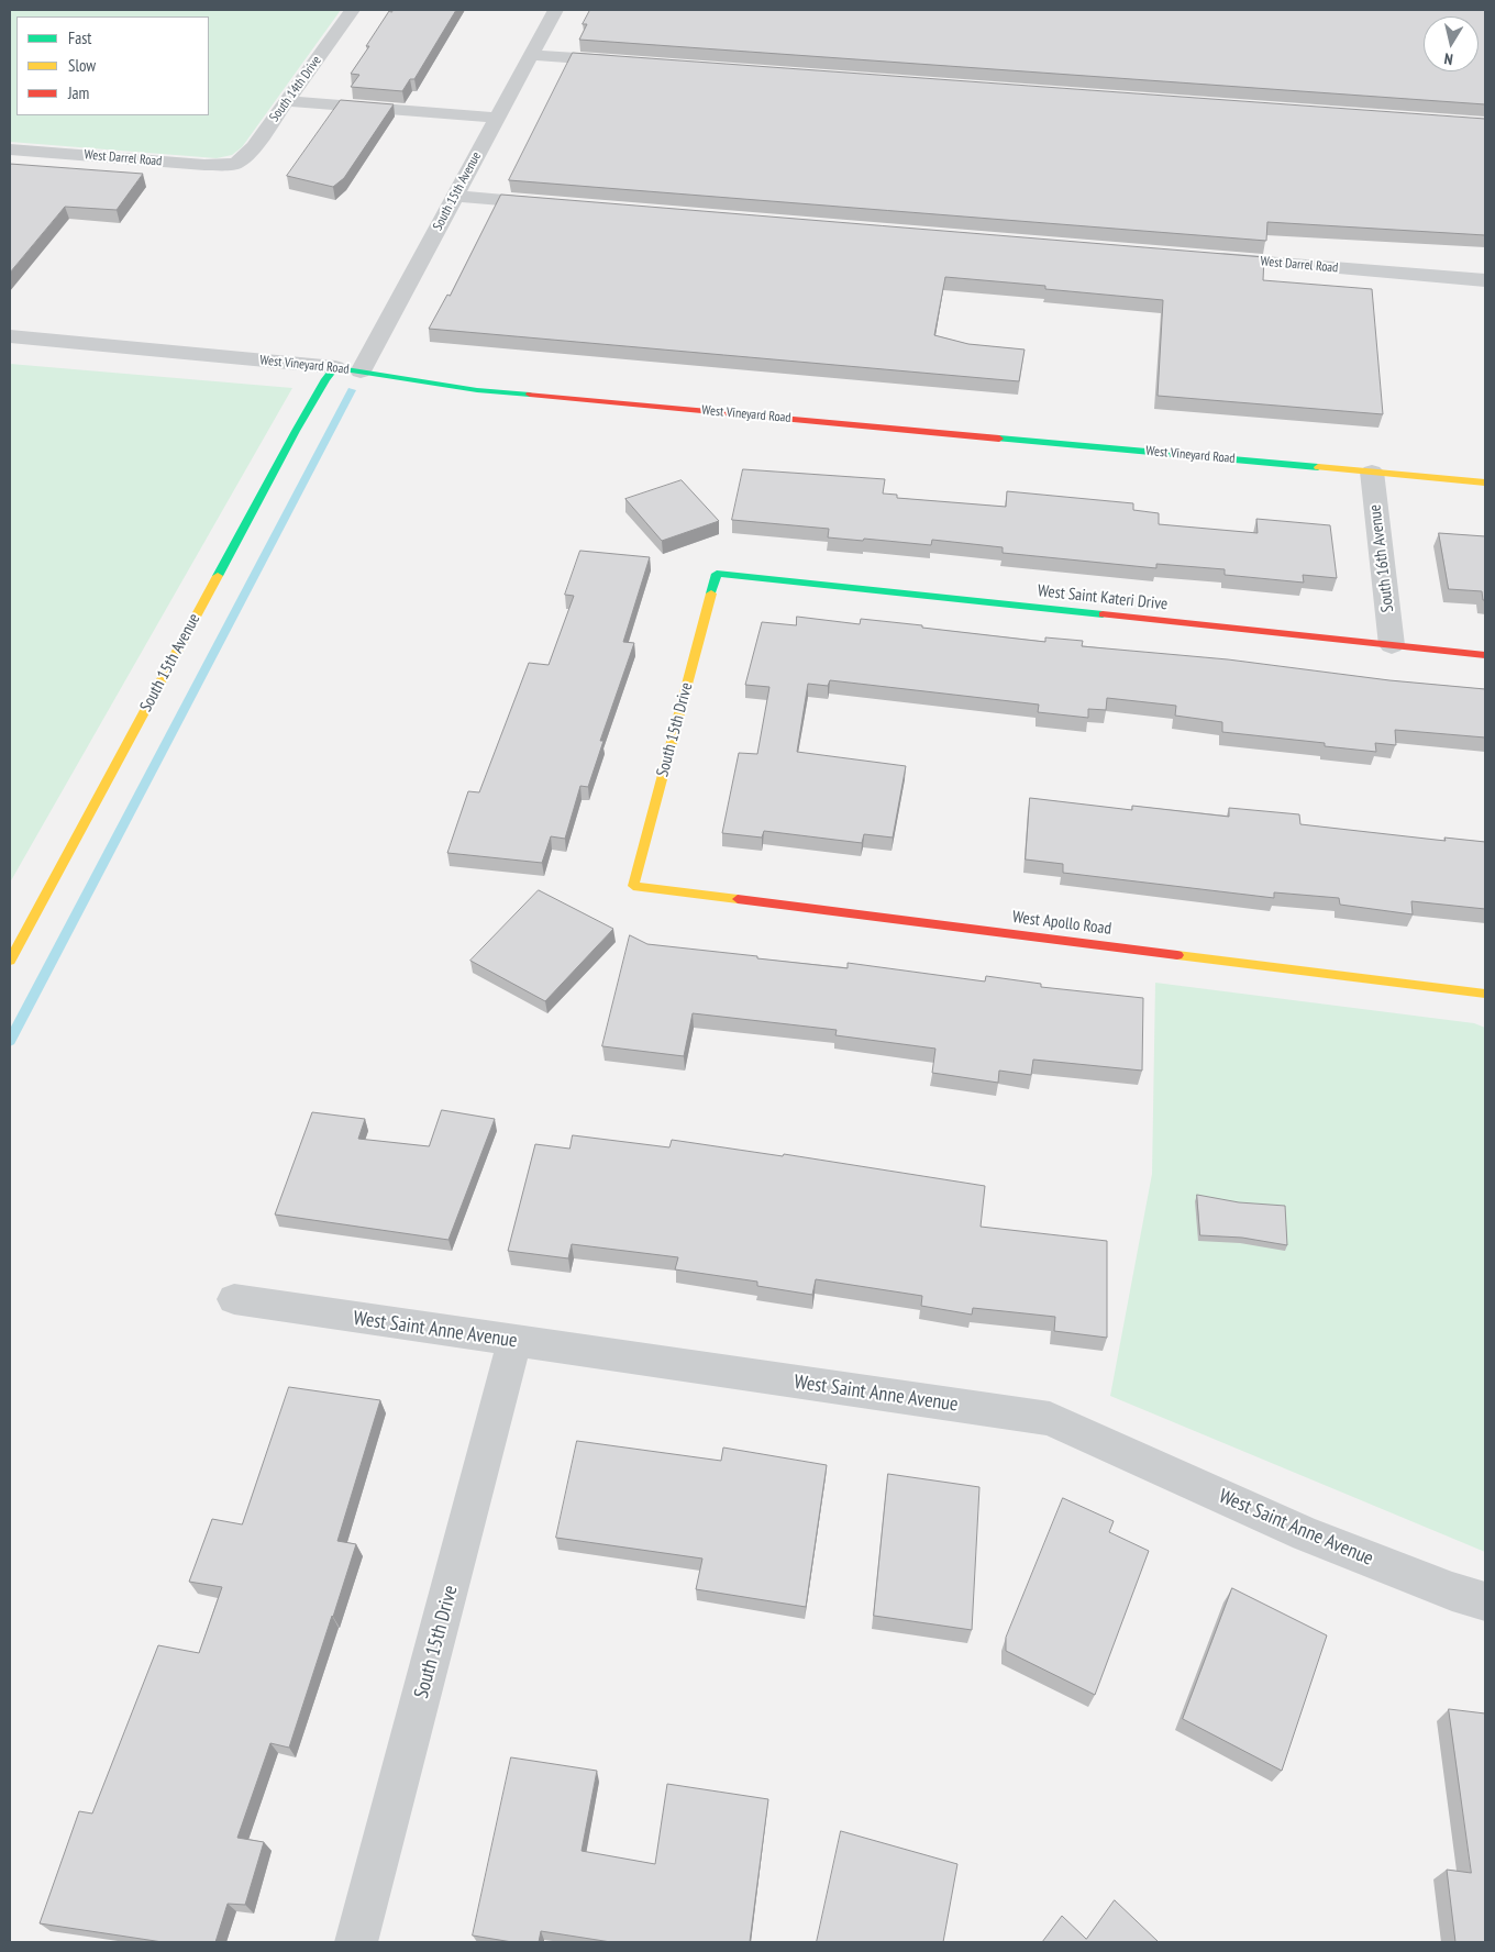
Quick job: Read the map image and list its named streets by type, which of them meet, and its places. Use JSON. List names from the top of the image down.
{
  "streets": {
    "street": [
      "South 14th Drive",
      "West Darrel Road",
      "South 15th Avenue",
      "West Vineyard Road",
      "South 16th Avenue",
      "West Saint Kateri Drive",
      "South 15th Drive",
      "West Apollo Road",
      "West Saint Anne Avenue"
    ]
  },
  "crossings": [
    ["South 14th Drive", "West Darrel Road"],
    ["South 15th Avenue", "West Vineyard Road"],
    ["West Vineyard Road", "South 16th Avenue"],
    ["South 16th Avenue", "West Saint Kateri Drive"],
    ["West Saint Kateri Drive", "South 15th Drive"],
    ["South 15th Drive", "West Apollo Road"],
    ["South 15th Drive", "West Saint Anne Avenue"]
  ],
  "legend": ["Fast", "Slow", "Jam"],
  "north": "bottom"
}
